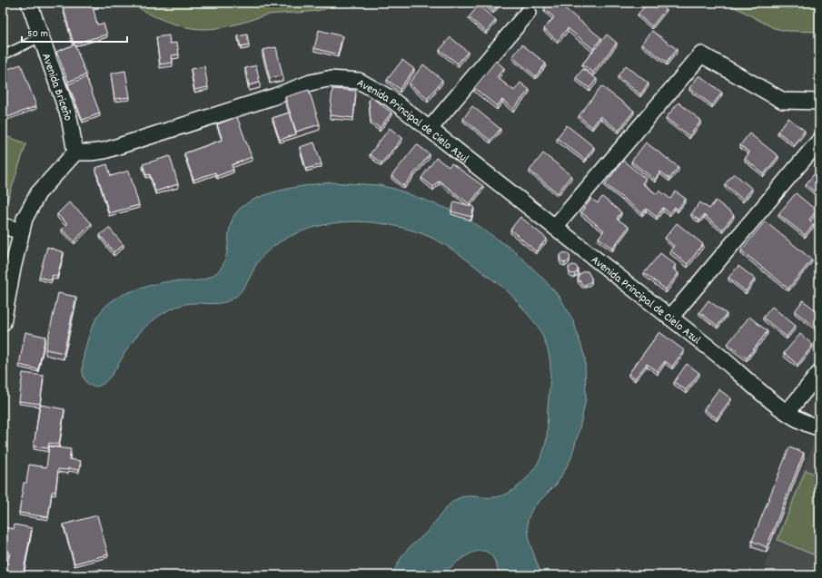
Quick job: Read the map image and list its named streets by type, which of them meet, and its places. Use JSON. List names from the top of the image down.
{
  "streets": {
    "street": ["Avenida Briceño", "Avenida Principal de Cielo Azul"]
  },
  "crossings": [
    ["Avenida Briceño", "Avenida Principal de Cielo Azul"]
  ],
  "scale_bar": "50 m"
}
